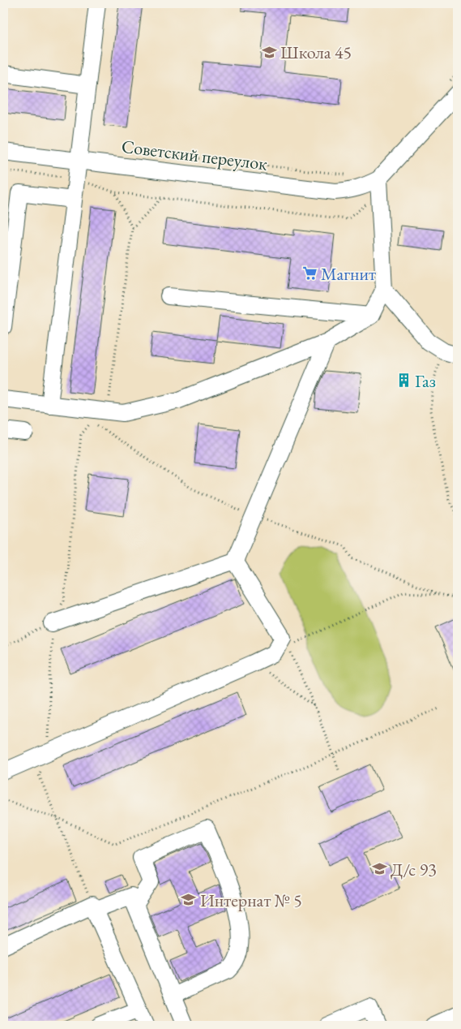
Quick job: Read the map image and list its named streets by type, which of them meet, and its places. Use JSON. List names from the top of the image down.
{
  "streets": {
    "street": ["Советский переулок"]
  },
  "places": {
    "school or university": ["Школа 45", "Д/с 93", "Интернат № 5"],
    "supermarket": ["Магнит"],
    "building": ["Газ"]
  }
}
